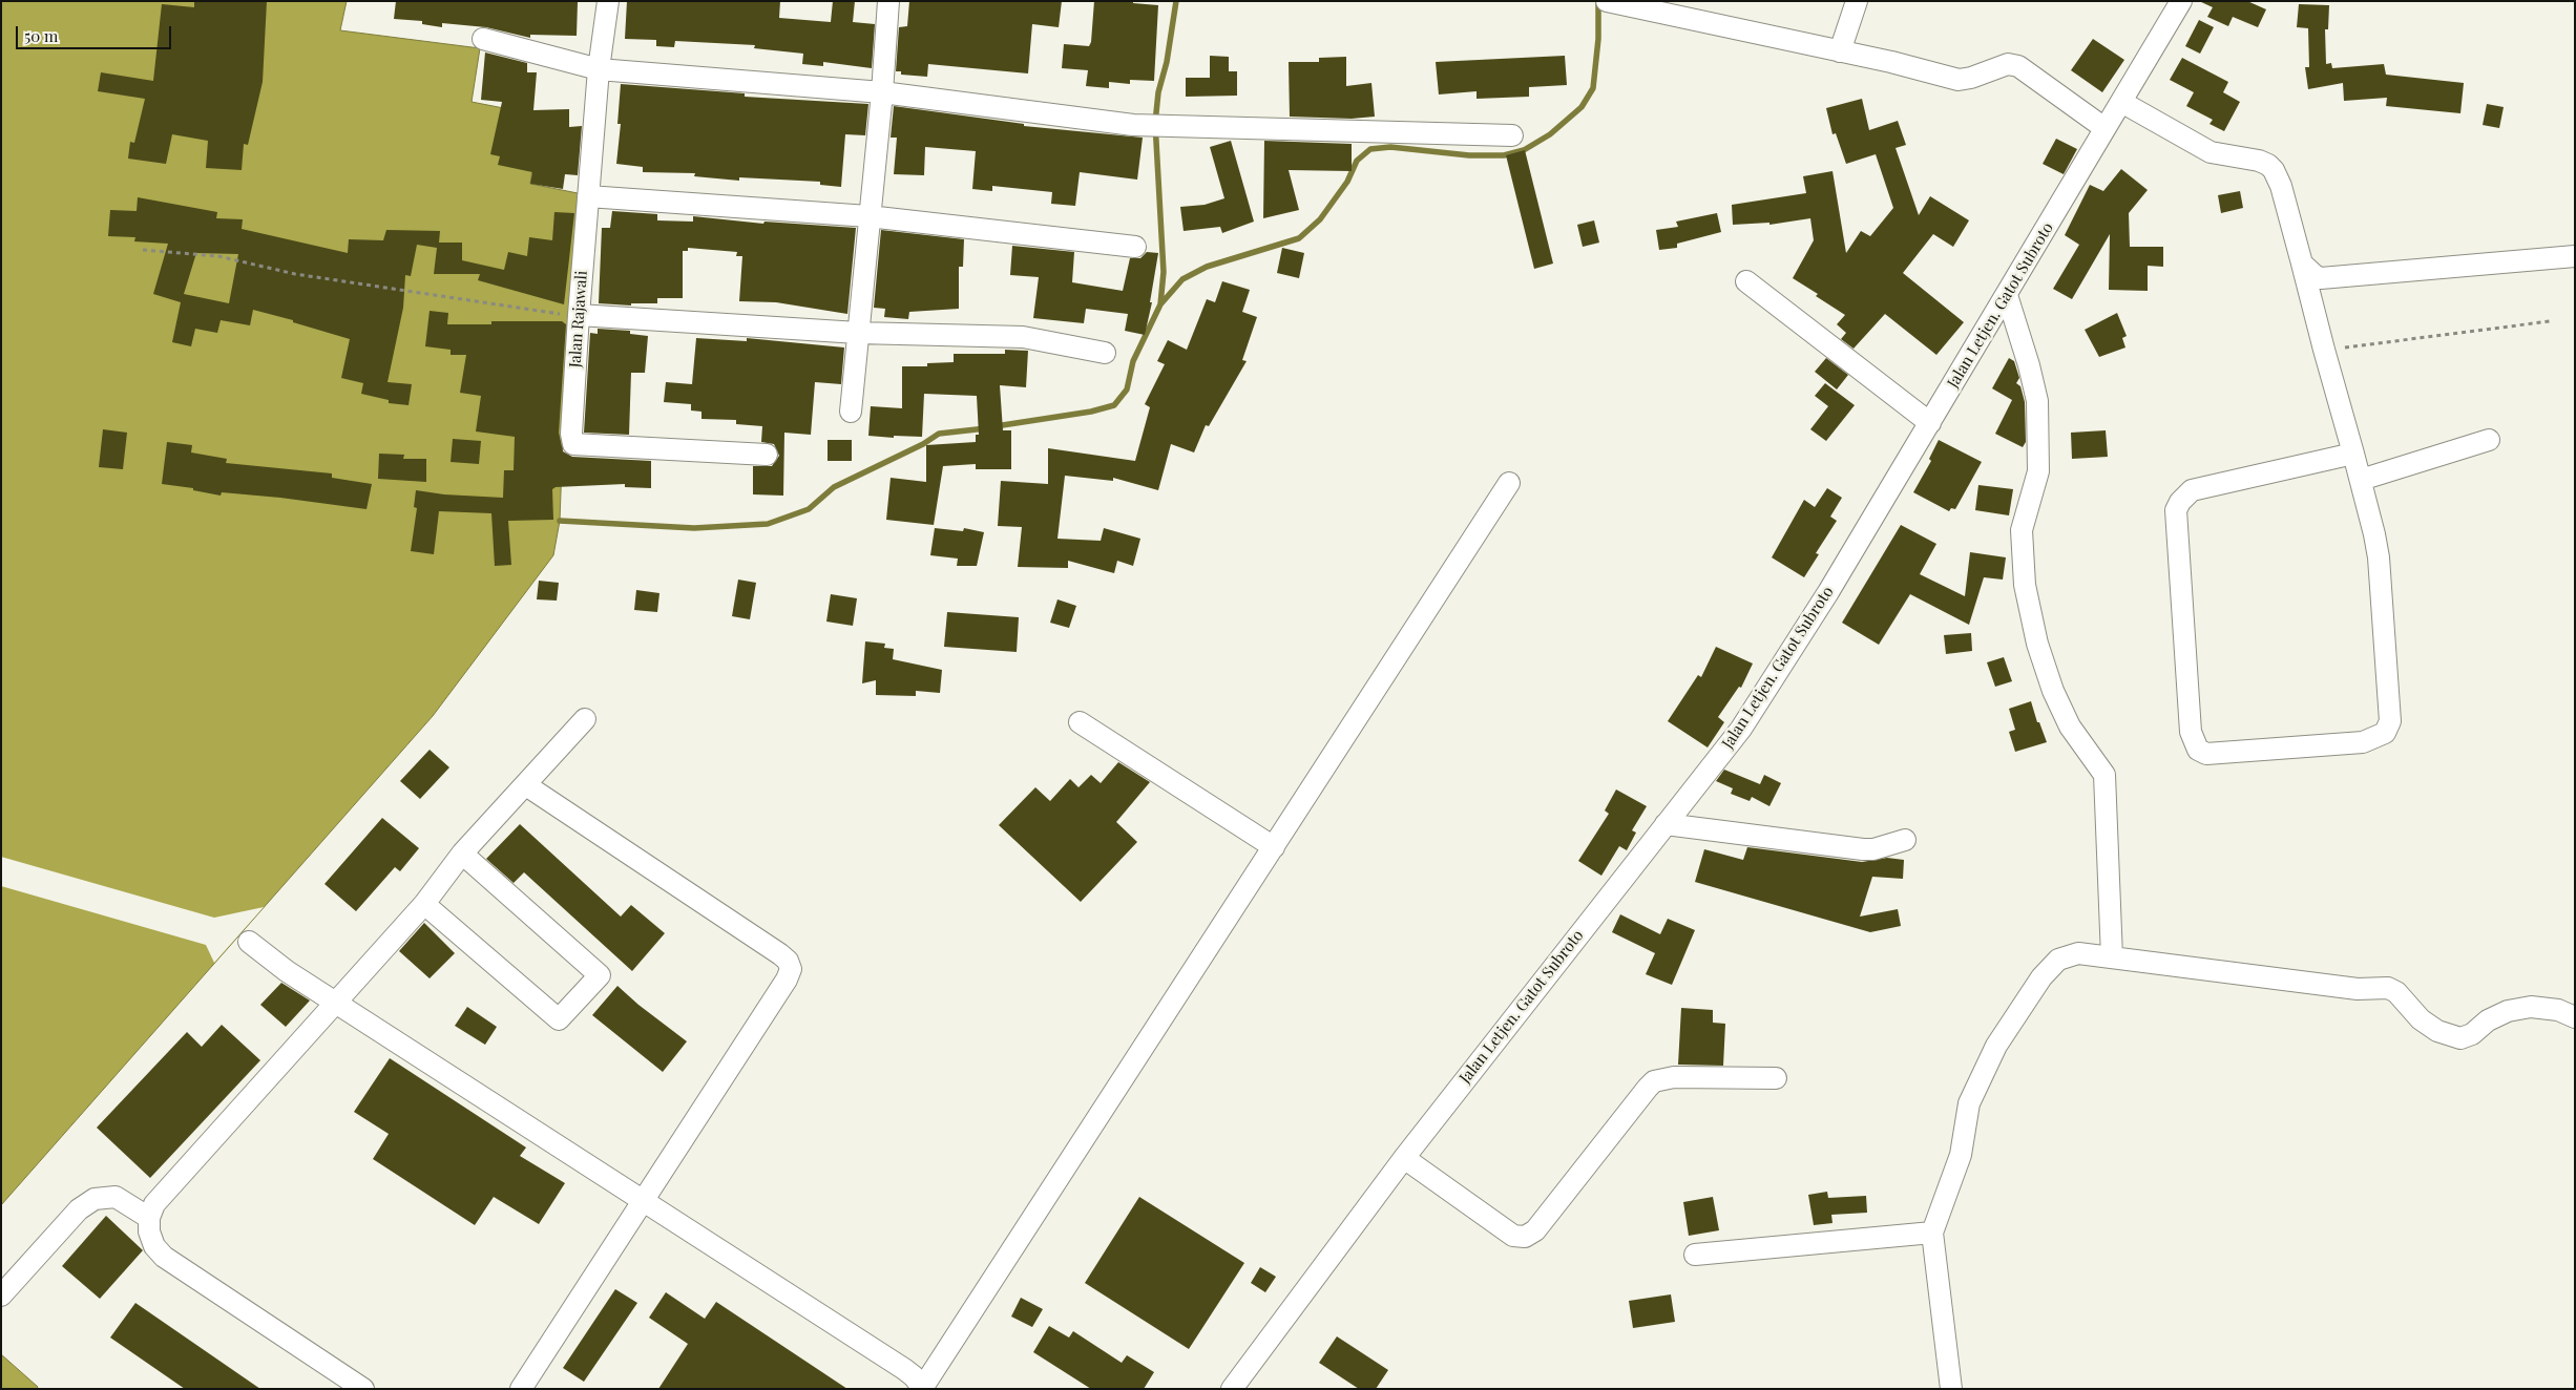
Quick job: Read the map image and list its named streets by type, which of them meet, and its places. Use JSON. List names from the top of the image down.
{
  "streets": {
    "street": ["Jalan Letjen. Gatot Subroto", "Jalan Rajawali"]
  },
  "scale_bar": "50 m"
}
